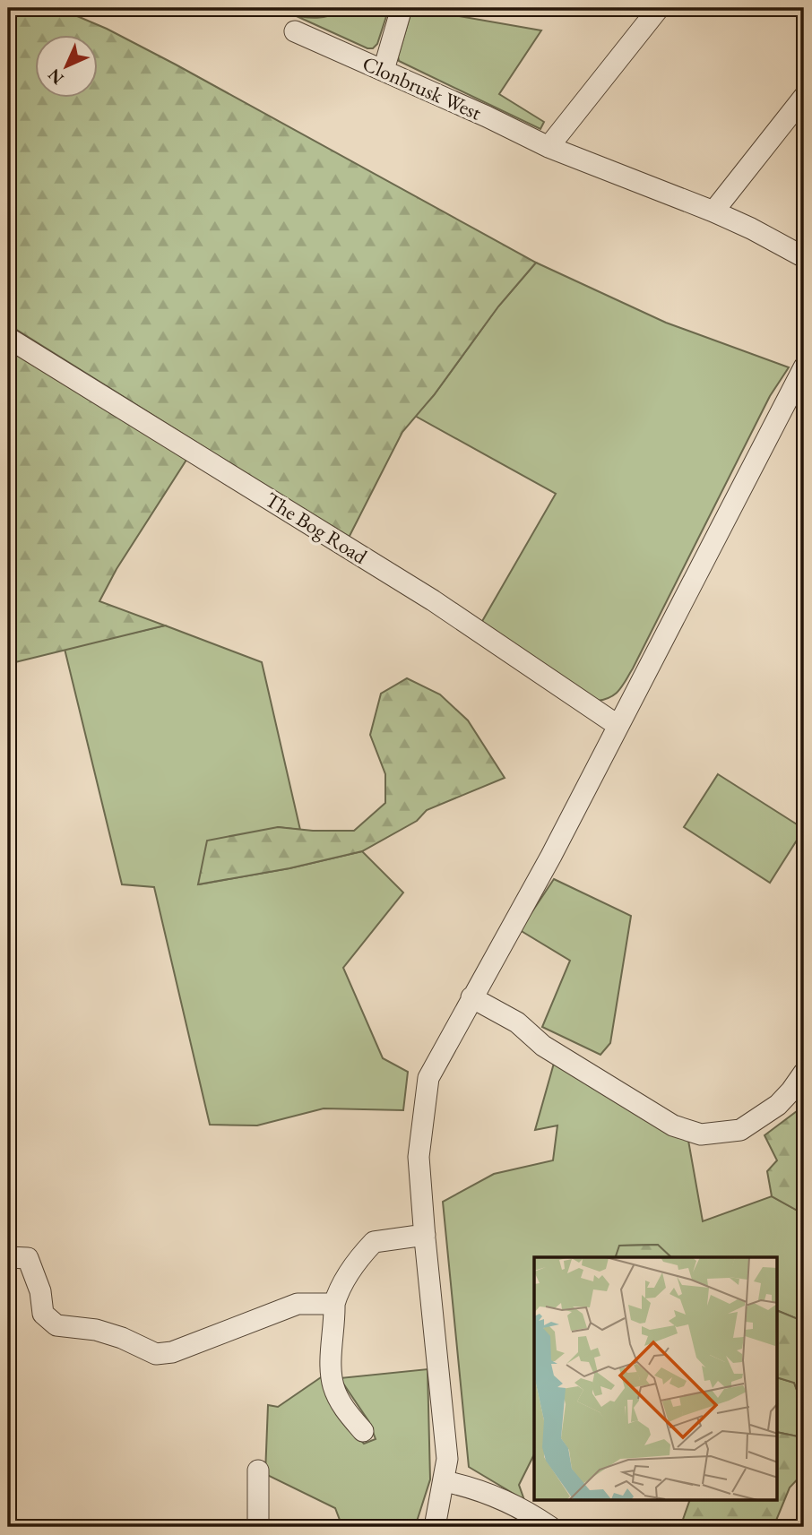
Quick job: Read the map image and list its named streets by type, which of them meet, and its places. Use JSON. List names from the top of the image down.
{
  "streets": {
    "street": ["Clonbrusk West", "The Bog Road"]
  },
  "north": "bottom left"
}
